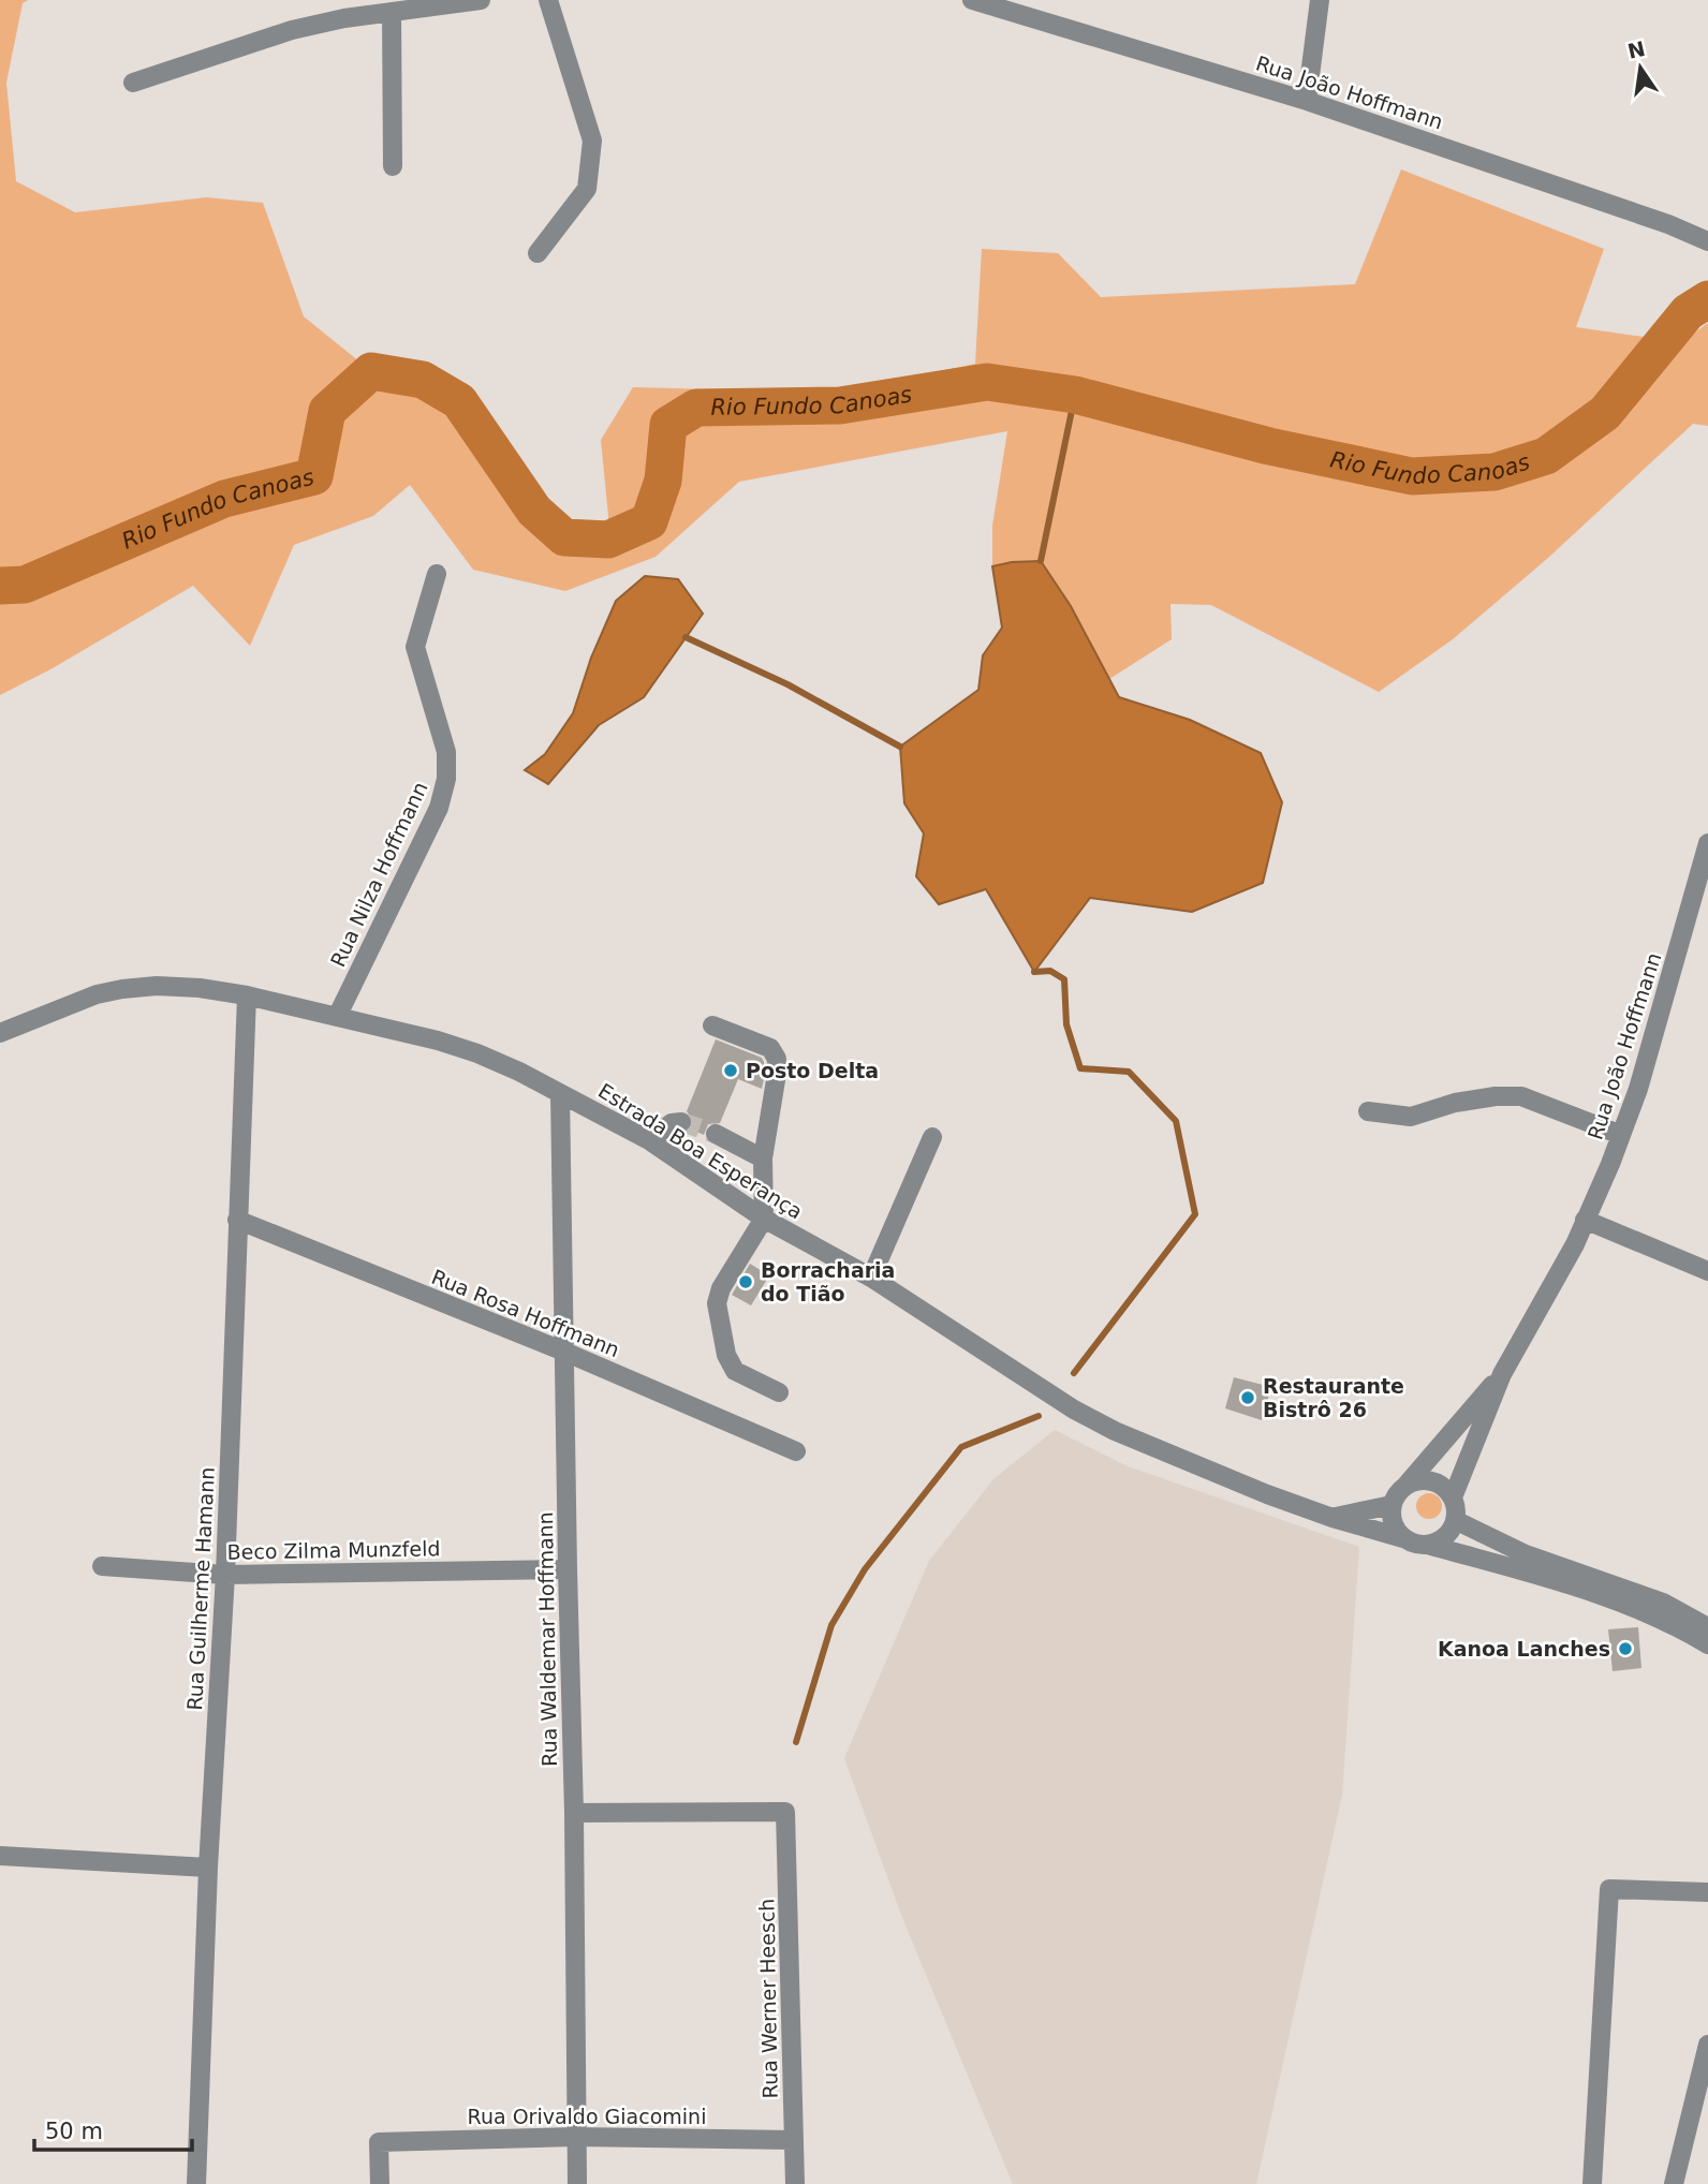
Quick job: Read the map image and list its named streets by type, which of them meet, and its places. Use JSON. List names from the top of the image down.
{
  "streets": {
    "street": [
      "Rua João Hoffmann",
      "Rua Nilza Hoffmann",
      "Estrada Boa Esperança",
      "Rua Rosa Hoffmann",
      "Beco Zilma Munzfeld",
      "Rua Guilherme Hamann",
      "Rua Waldemar Hoffmann",
      "Rua Werner Heesch",
      "Rua Orivaldo Giacomini"
    ]
  },
  "crossings": [
    ["Rua João Hoffmann", "Estrada Boa Esperança"],
    ["Rua Nilza Hoffmann", "Estrada Boa Esperança"],
    ["Estrada Boa Esperança", "Rua Guilherme Hamann"],
    ["Estrada Boa Esperança", "Rua Waldemar Hoffmann"],
    ["Rua Rosa Hoffmann", "Rua Guilherme Hamann"],
    ["Rua Rosa Hoffmann", "Rua Waldemar Hoffmann"],
    ["Beco Zilma Munzfeld", "Rua Guilherme Hamann"],
    ["Beco Zilma Munzfeld", "Rua Waldemar Hoffmann"],
    ["Rua Waldemar Hoffmann", "Rua Werner Heesch"],
    ["Rua Waldemar Hoffmann", "Rua Orivaldo Giacomini"],
    ["Rua Werner Heesch", "Rua Orivaldo Giacomini"]
  ],
  "water": ["Rio Fundo Canoas"],
  "places": [
    "Posto Delta",
    "Borracharia do Tião",
    "Restaurante Bistrô 26",
    "Kanoa Lanches"
  ],
  "scale_bar": "50 m",
  "north": "top"
}
